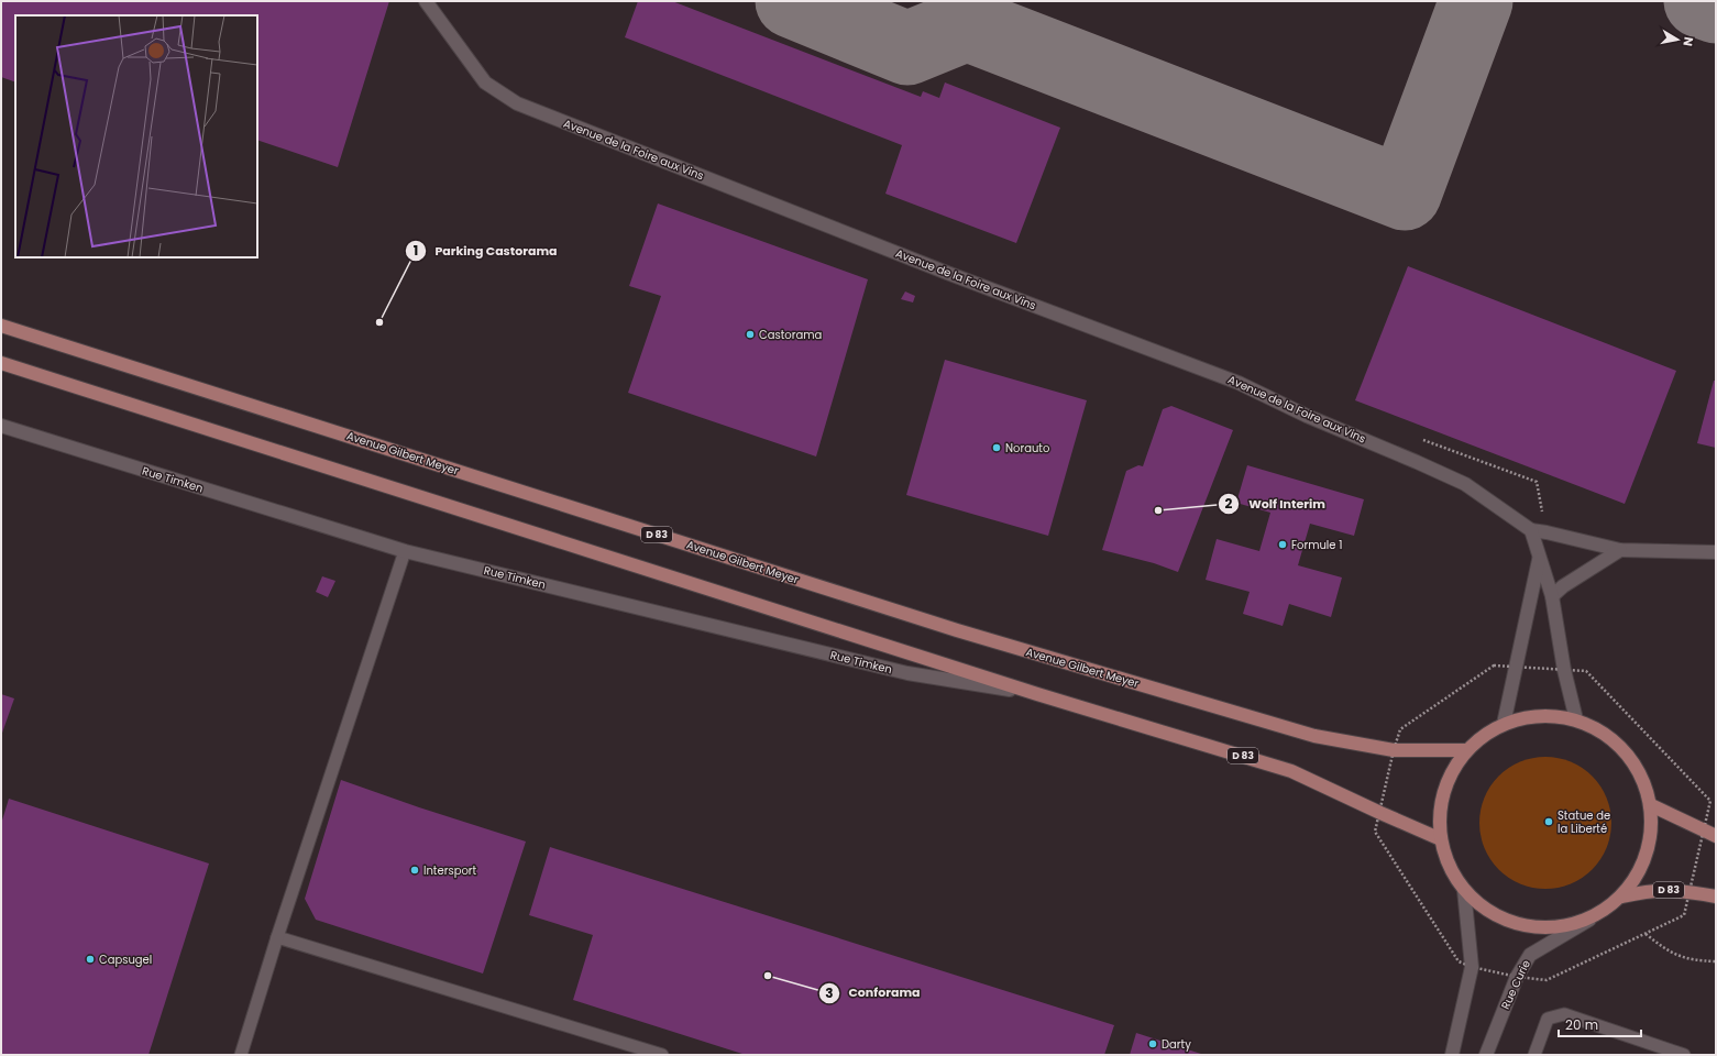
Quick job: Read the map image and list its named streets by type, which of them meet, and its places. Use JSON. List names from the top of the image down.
{
  "streets": {
    "main road": ["Avenue Gilbert Meyer", "D 83"],
    "street": ["Avenue de la Foire aux Vins", "Rue Timken", "Rue Curie"]
  },
  "crossings": [
    ["Rue Timken", "D 83"]
  ],
  "places": [
    "Parking Castorama",
    "Castorama",
    "Norauto",
    "Wolf Interim",
    "Formule 1",
    "Statue de la Liberté",
    "Intersport",
    "Capsugel",
    "Conforama",
    "Darty"
  ],
  "scale_bar": "20 m",
  "north": "right"
}
